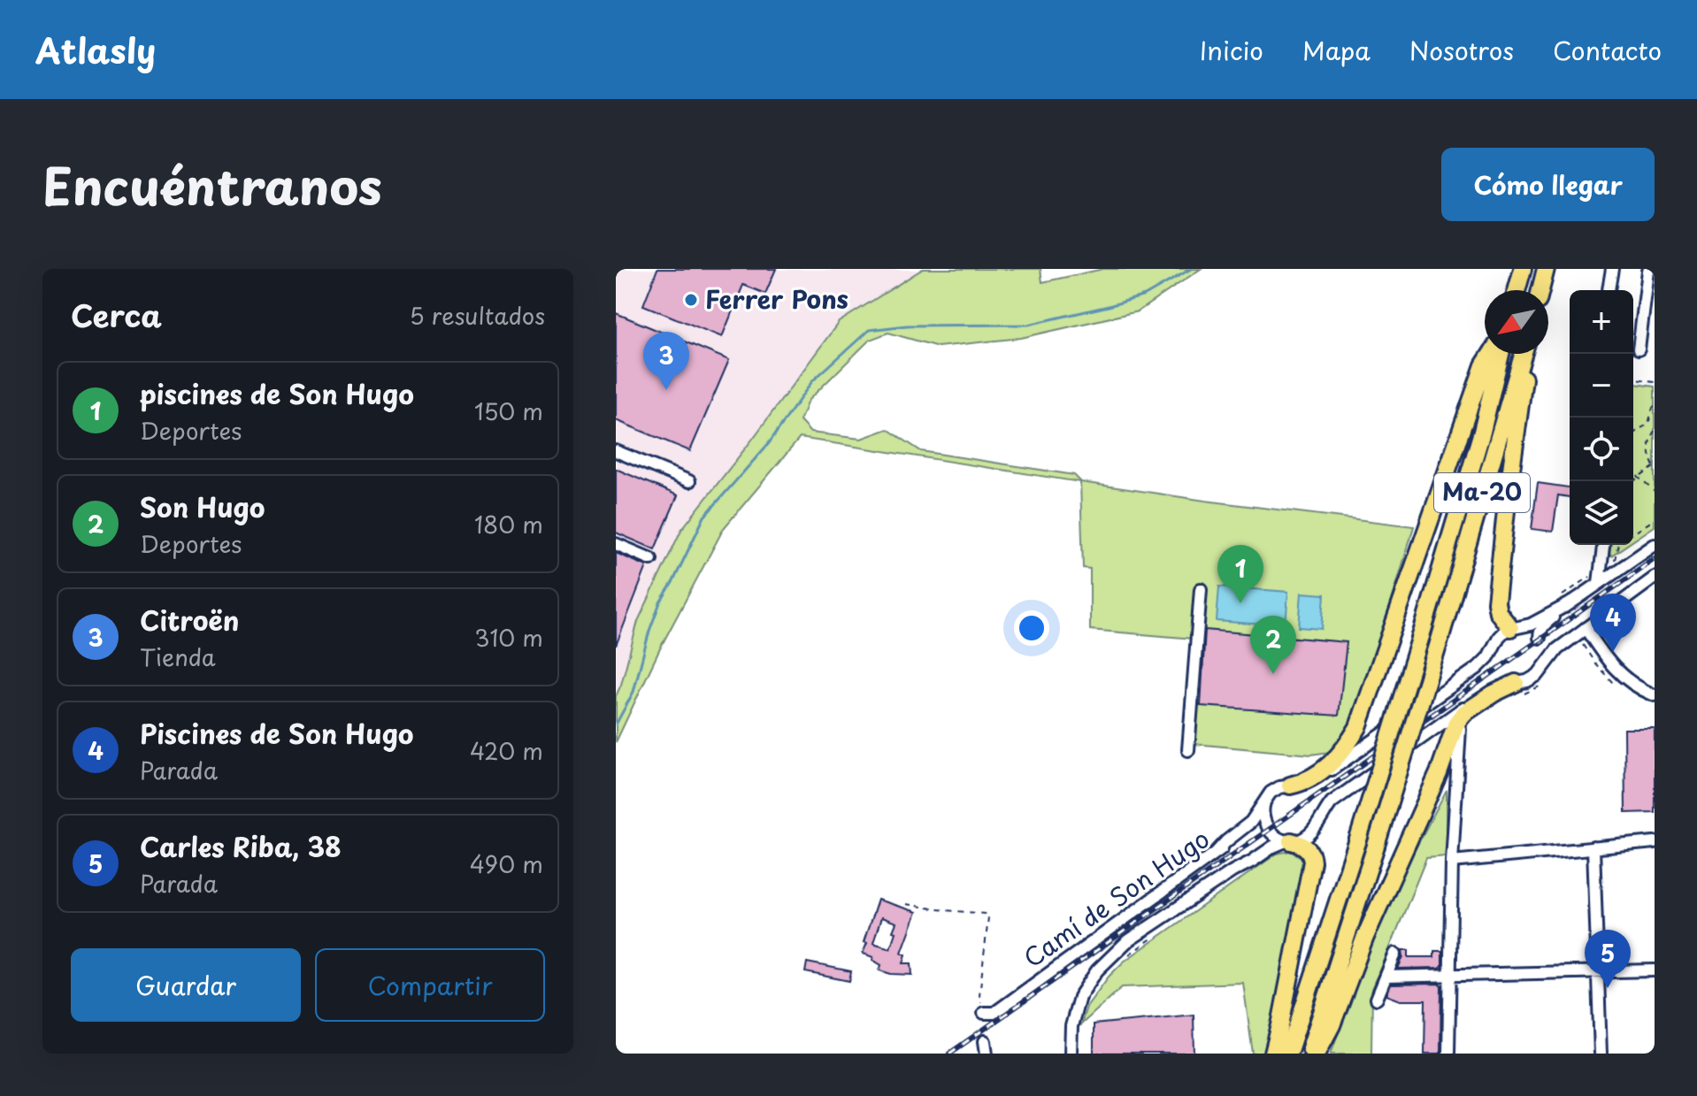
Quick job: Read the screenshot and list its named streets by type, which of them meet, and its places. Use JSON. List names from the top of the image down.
{
  "streets": {
    "highway": ["Ma-20"],
    "street": ["Camí de Son Hugo"]
  },
  "places": ["Ferrer Pons"],
  "north": "bottom left",
  "page": {
    "header": "Atlasly",
    "nav": [
      "Inicio",
      "Mapa",
      "Nosotros",
      "Contacto"
    ],
    "title": "Encuéntranos",
    "buttons": [
      "Cómo llegar",
      ["Guardar", "Compartir"]
    ],
    "heading": ["Cerca", "5 resultados"],
    "map_buttons": ["+", "−"],
    "pins": [
      "3",
      "1",
      "4",
      "2",
      "5"
    ],
    "list": [
      {
        "mark": "1",
        "name": "piscines de Son Hugo",
        "note": "Deportes",
        "value": "150 m"
      },
      {
        "mark": "2",
        "name": "Son Hugo",
        "note": "Deportes",
        "value": "180 m"
      },
      {
        "mark": "3",
        "name": "Citroën",
        "note": "Tienda",
        "value": "310 m"
      },
      {
        "mark": "4",
        "name": "Piscines de Son Hugo",
        "note": "Parada",
        "value": "420 m"
      },
      {
        "mark": "5",
        "name": "Carles Riba, 38",
        "note": "Parada",
        "value": "490 m"
      }
    ]
  }
}
